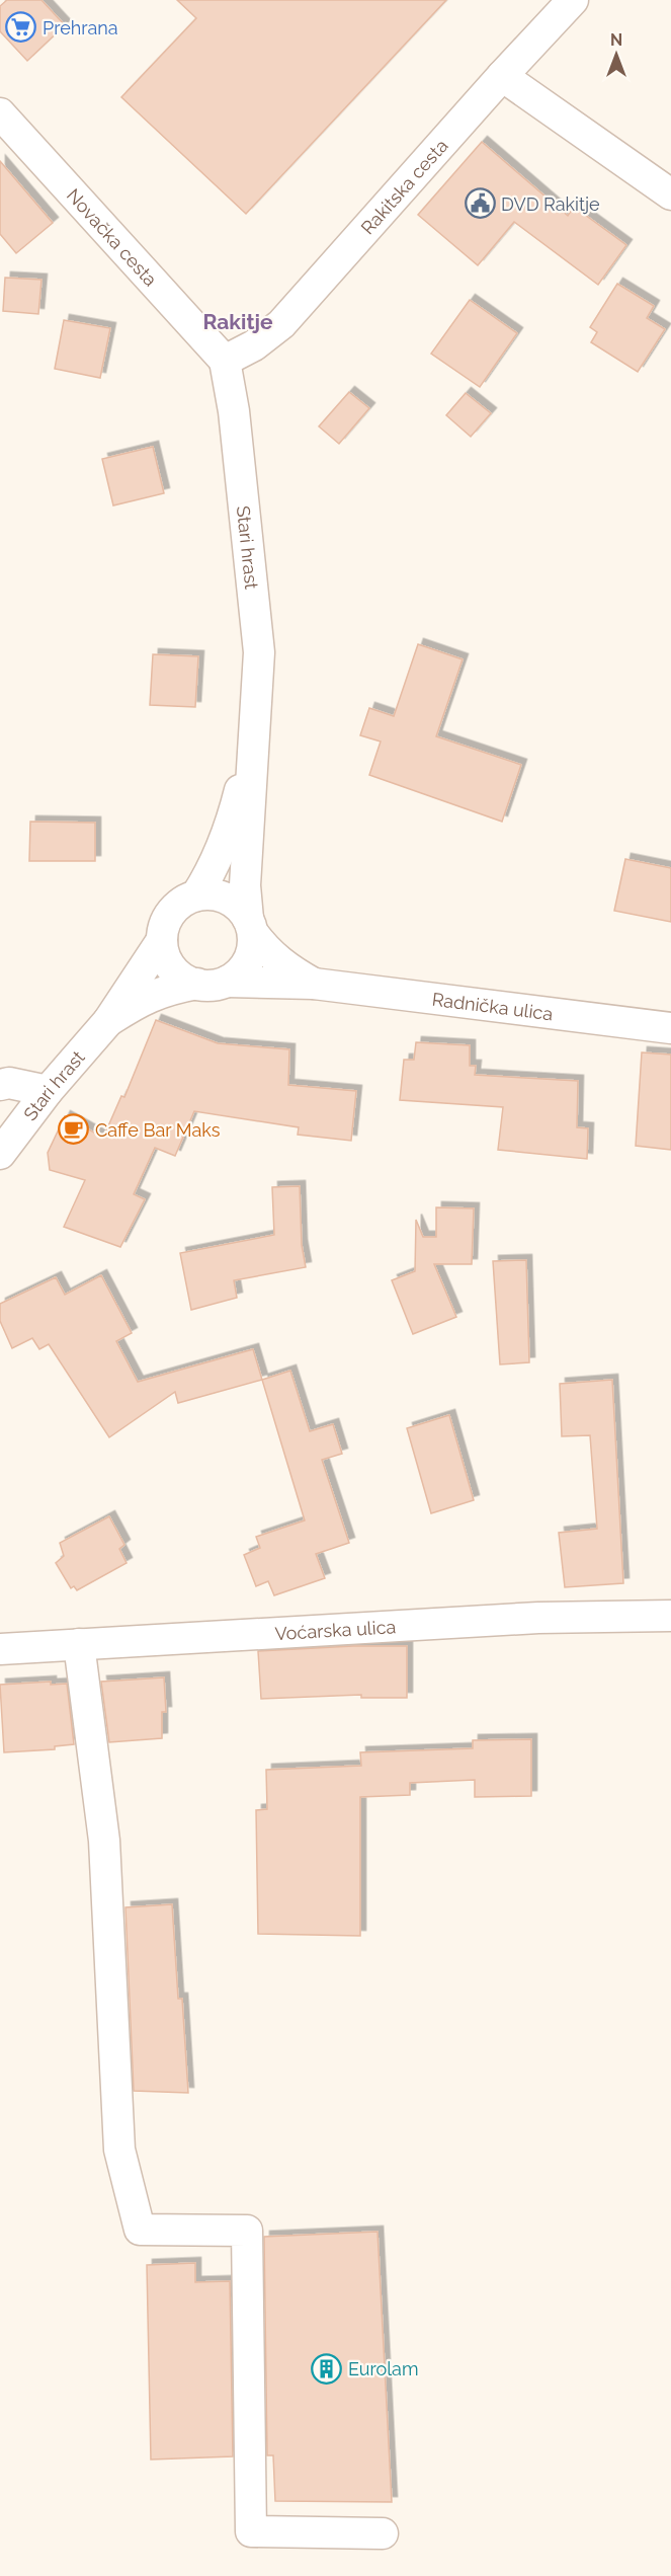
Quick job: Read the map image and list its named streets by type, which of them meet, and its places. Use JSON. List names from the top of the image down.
{
  "streets": {
    "street": [
      "Rakitska cesta",
      "Novačka cesta",
      "Stari hrast",
      "Radnička ulica",
      "Voćarska ulica"
    ]
  },
  "crossings": [
    ["Rakitska cesta", "Novačka cesta"],
    ["Rakitska cesta", "Stari hrast"],
    ["Novačka cesta", "Stari hrast"],
    ["Stari hrast", "Radnička ulica"]
  ],
  "districts": ["Rakitje"],
  "places": {
    "supermarket": ["Prehrana"],
    "public building": ["DVD Rakitje"],
    "cafe": ["Caffe Bar Maks"],
    "building": ["Eurolam"]
  },
  "north": "top"
}
